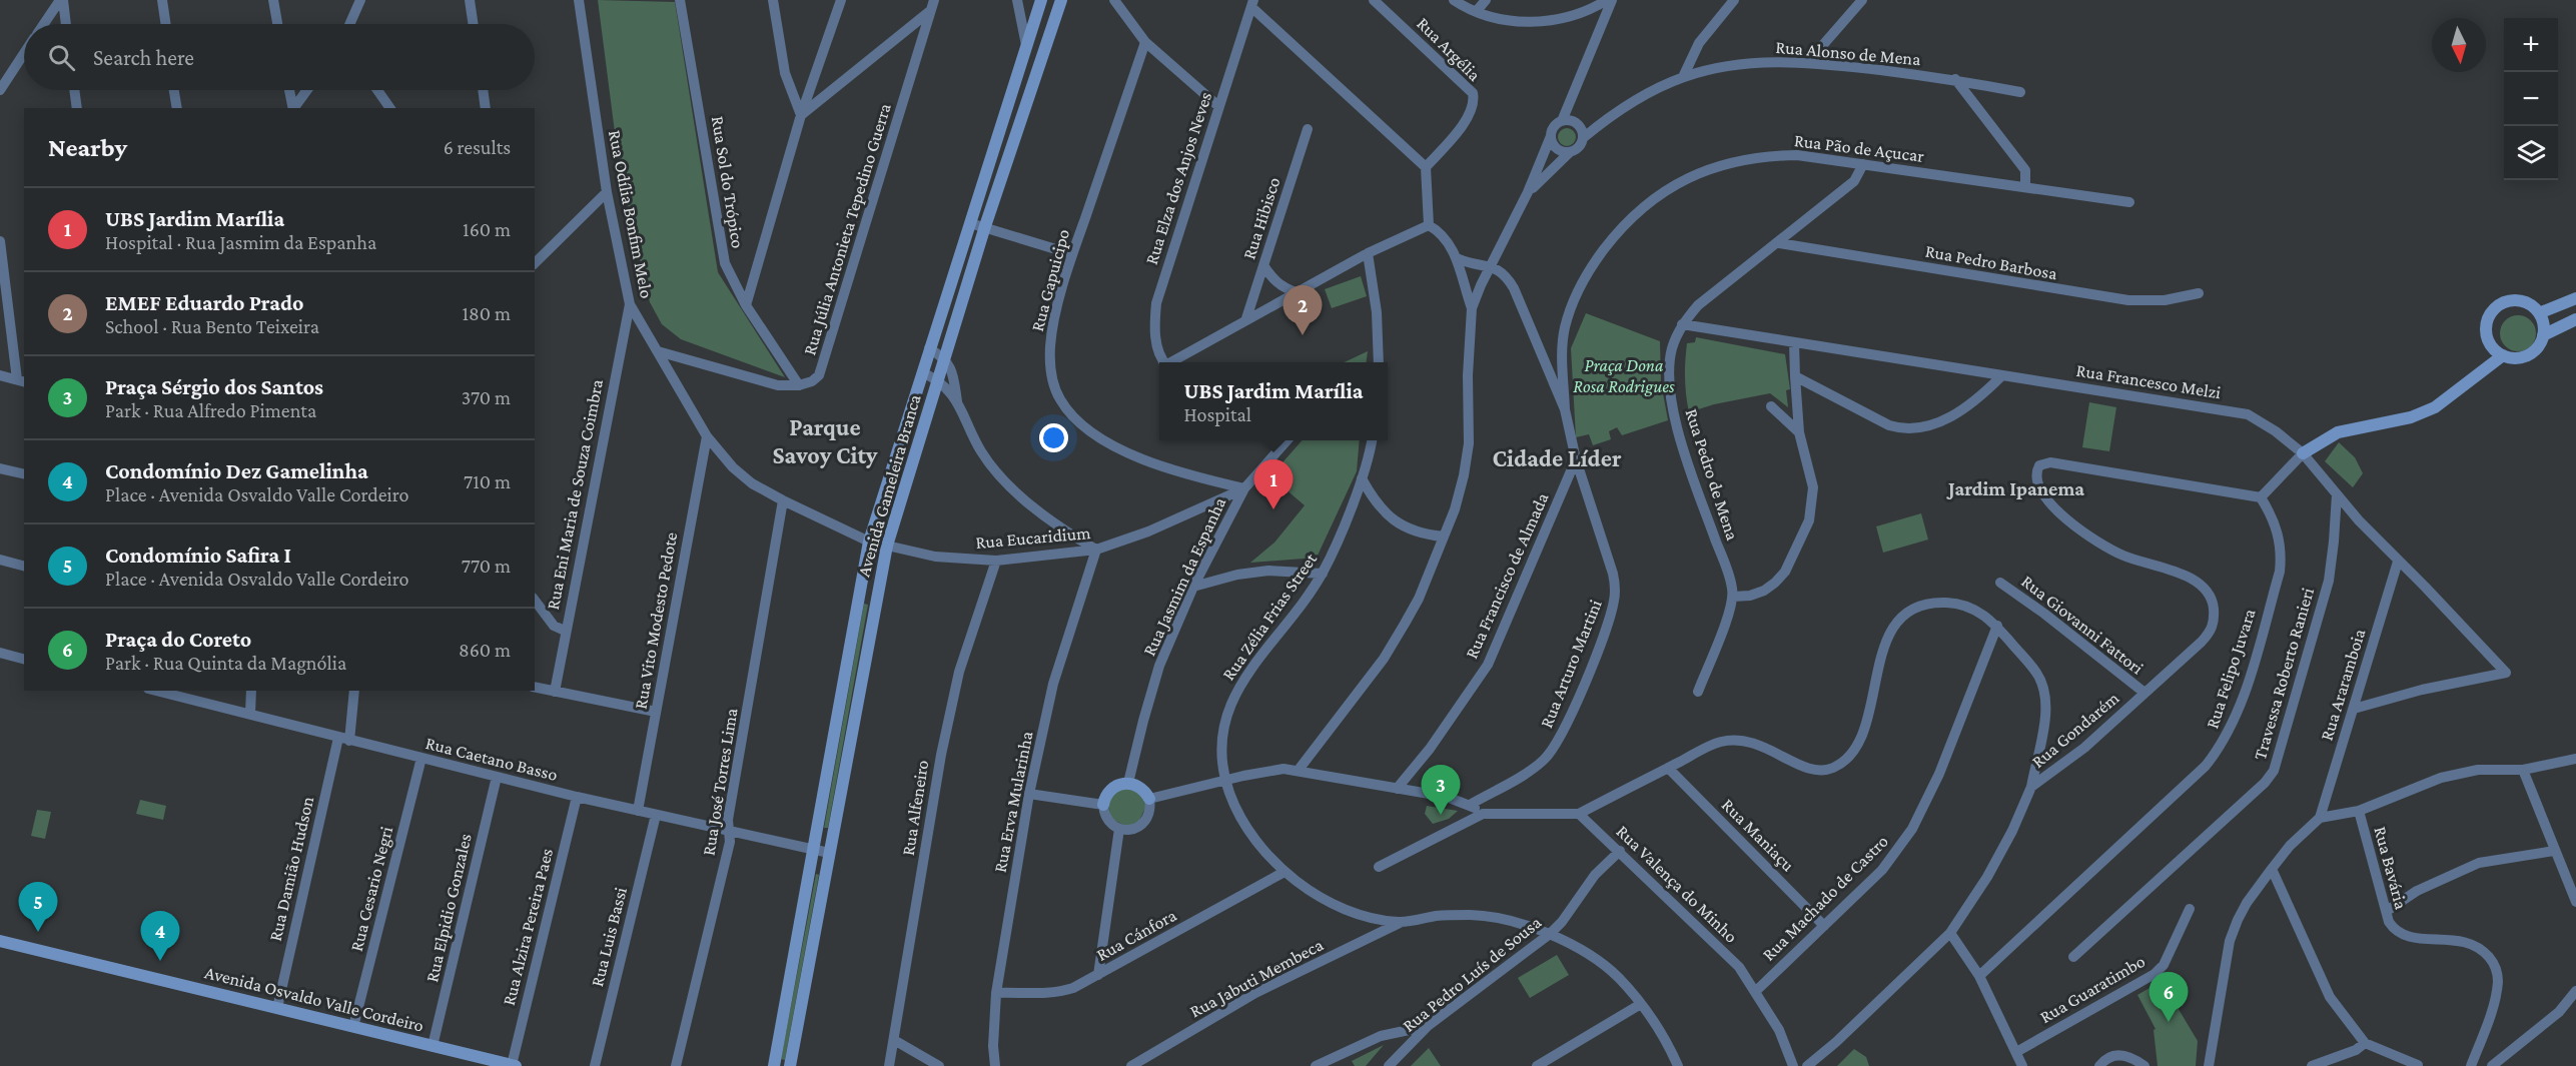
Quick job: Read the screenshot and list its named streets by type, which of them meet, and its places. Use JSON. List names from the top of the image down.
{
  "streets": {
    "main road": ["Avenida Gameleira Branca", "Avenida Osvaldo Valle Cordeiro"],
    "street": [
      "Rua Argélia",
      "Rua Alonso de Mena",
      "Rua Pão de Açucar",
      "Rua Elza dos Anjos Neves",
      "Rua Sol do Trópico",
      "Rua Odília Bonfim Melo",
      "Rua Hibisco",
      "Rua Júlia Antonieta Tepedino Guerra",
      "Rua Pedro Barbosa",
      "Rua Gapuicipo",
      "Rua Francesco Melzi",
      "Rua Pedro de Mena",
      "Rua Eni Maria de Souza Coimbra",
      "Rua Eucaridium",
      "Rua Francisco de Almada",
      "Rua Jasmim da Espanha",
      "Rua Zélia Frias Street",
      "Rua Vito Modesto Pedote",
      "Rua Giovanni Fattori",
      "Rua Arturo Martini",
      "Rua Felipo Juvara",
      "Travessa Roberto Ranieri",
      "Rua Araramboia",
      "Rua Gondarém",
      "Rua Caetano Basso",
      "Rua José Torres Lima",
      "Rua Erva Mularinha",
      "Rua Alfeneiro",
      "Rua Maniaçu",
      "Rua Bavária",
      "Rua Damião Hudson",
      "Rua Valença do Minho",
      "Rua Cesario Negri",
      "Rua Machado de Castro",
      "Rua Elpidio Gonzales",
      "Rua Alzira Pereira Paes",
      "Rua Cánfora",
      "Rua Luis Bassi",
      "Rua Pedro Luís de Sousa",
      "Rua Jabuti Membeca",
      "Rua Guaratimbo"
    ]
  },
  "crossings": [
    ["Rua Pão de Açucar", "Rua Pedro de Mena"],
    ["Rua Pão de Açucar", "Rua Arturo Martini"],
    ["Rua Sol do Trópico", "Rua Júlia Antonieta Tepedino Guerra"],
    ["Rua Odília Bonfim Melo", "Avenida Gameleira Branca"],
    ["Rua Odília Bonfim Melo", "Rua Eni Maria de Souza Coimbra"],
    ["Rua Odília Bonfim Melo", "Rua Eucaridium"],
    ["Rua Odília Bonfim Melo", "Rua Vito Modesto Pedote"],
    ["Rua Odília Bonfim Melo", "Rua José Torres Lima"],
    ["Rua Pedro Barbosa", "Rua Pedro de Mena"],
    ["Rua Gapuicipo", "Rua Eucaridium"],
    ["Rua Gapuicipo", "Rua Jasmim da Espanha"],
    ["Rua Francesco Melzi", "Rua Pedro de Mena"],
    ["Rua Francesco Melzi", "Travessa Roberto Ranieri"],
    ["Rua Francesco Melzi", "Rua Araramboia"],
    ["Avenida Gameleira Branca", "Rua Eucaridium"],
    ["Avenida Gameleira Branca", "Rua Caetano Basso"],
    ["Rua Eucaridium", "Rua Jasmim da Espanha"],
    ["Rua Eucaridium", "Rua Erva Mularinha"],
    ["Rua Eucaridium", "Rua Alfeneiro"],
    ["Rua Francisco de Almada", "Rua Arturo Martini"],
    ["Rua Zélia Frias Street", "Rua Cánfora"],
    ["Rua Zélia Frias Street", "Rua Pedro Luís de Sousa"],
    ["Rua Zélia Frias Street", "Rua Jabuti Membeca"],
    ["Rua Vito Modesto Pedote", "Rua Caetano Basso"],
    ["Rua Giovanni Fattori", "Rua Gondarém"],
    ["Rua Felipo Juvara", "Rua Gondarém"],
    ["Rua Caetano Basso", "Rua José Torres Lima"],
    ["Rua Caetano Basso", "Rua Damião Hudson"],
    ["Rua Caetano Basso", "Rua Cesario Negri"],
    ["Rua Caetano Basso", "Rua Elpidio Gonzales"],
    ["Rua Caetano Basso", "Rua Alzira Pereira Paes"],
    ["Rua Caetano Basso", "Rua Luis Bassi"],
    ["Rua Erva Mularinha", "Rua Cánfora"],
    ["Rua Maniaçu", "Rua Machado de Castro"],
    ["Rua Damião Hudson", "Avenida Osvaldo Valle Cordeiro"],
    ["Rua Valença do Minho", "Rua Machado de Castro"],
    ["Rua Valença do Minho", "Rua Pedro Luís de Sousa"],
    ["Rua Cesario Negri", "Avenida Osvaldo Valle Cordeiro"],
    ["Rua Elpidio Gonzales", "Avenida Osvaldo Valle Cordeiro"],
    ["Rua Alzira Pereira Paes", "Avenida Osvaldo Valle Cordeiro"]
  ],
  "districts": ["Parque Savoy City", "Cidade Líder", "Jardim Ipanema"],
  "parks": ["Praça Dona Rosa Rodrigues"],
  "north": "bottom",
  "page": {
    "map_buttons": ["+", "−"],
    "search": "Search here",
    "heading": ["Nearby", "6 results"],
    "list": [
      {
        "mark": "1",
        "name": "UBS Jardim Marília",
        "note": "Hospital · Rua Jasmim da Espanha",
        "value": "160 m"
      },
      {
        "mark": "2",
        "name": "EMEF Eduardo Prado",
        "note": "School · Rua Bento Teixeira",
        "value": "180 m"
      },
      {
        "mark": "3",
        "name": "Praça Sérgio dos Santos",
        "note": "Park · Rua Alfredo Pimenta",
        "value": "370 m"
      },
      {
        "mark": "4",
        "name": "Condomínio Dez Gamelinha",
        "note": "Place · Avenida Osvaldo Valle Cordeiro",
        "value": "710 m"
      },
      {
        "mark": "5",
        "name": "Condomínio Safira I",
        "note": "Place · Avenida Osvaldo Valle Cordeiro",
        "value": "770 m"
      },
      {
        "mark": "6",
        "name": "Praça do Coreto",
        "note": "Park · Rua Quinta da Magnólia",
        "value": "860 m"
      }
    ],
    "pins": [
      "2",
      "1",
      "3",
      "5",
      "4",
      "6"
    ],
    "popup": ["UBS Jardim Marília", "Hospital"]
  }
}
